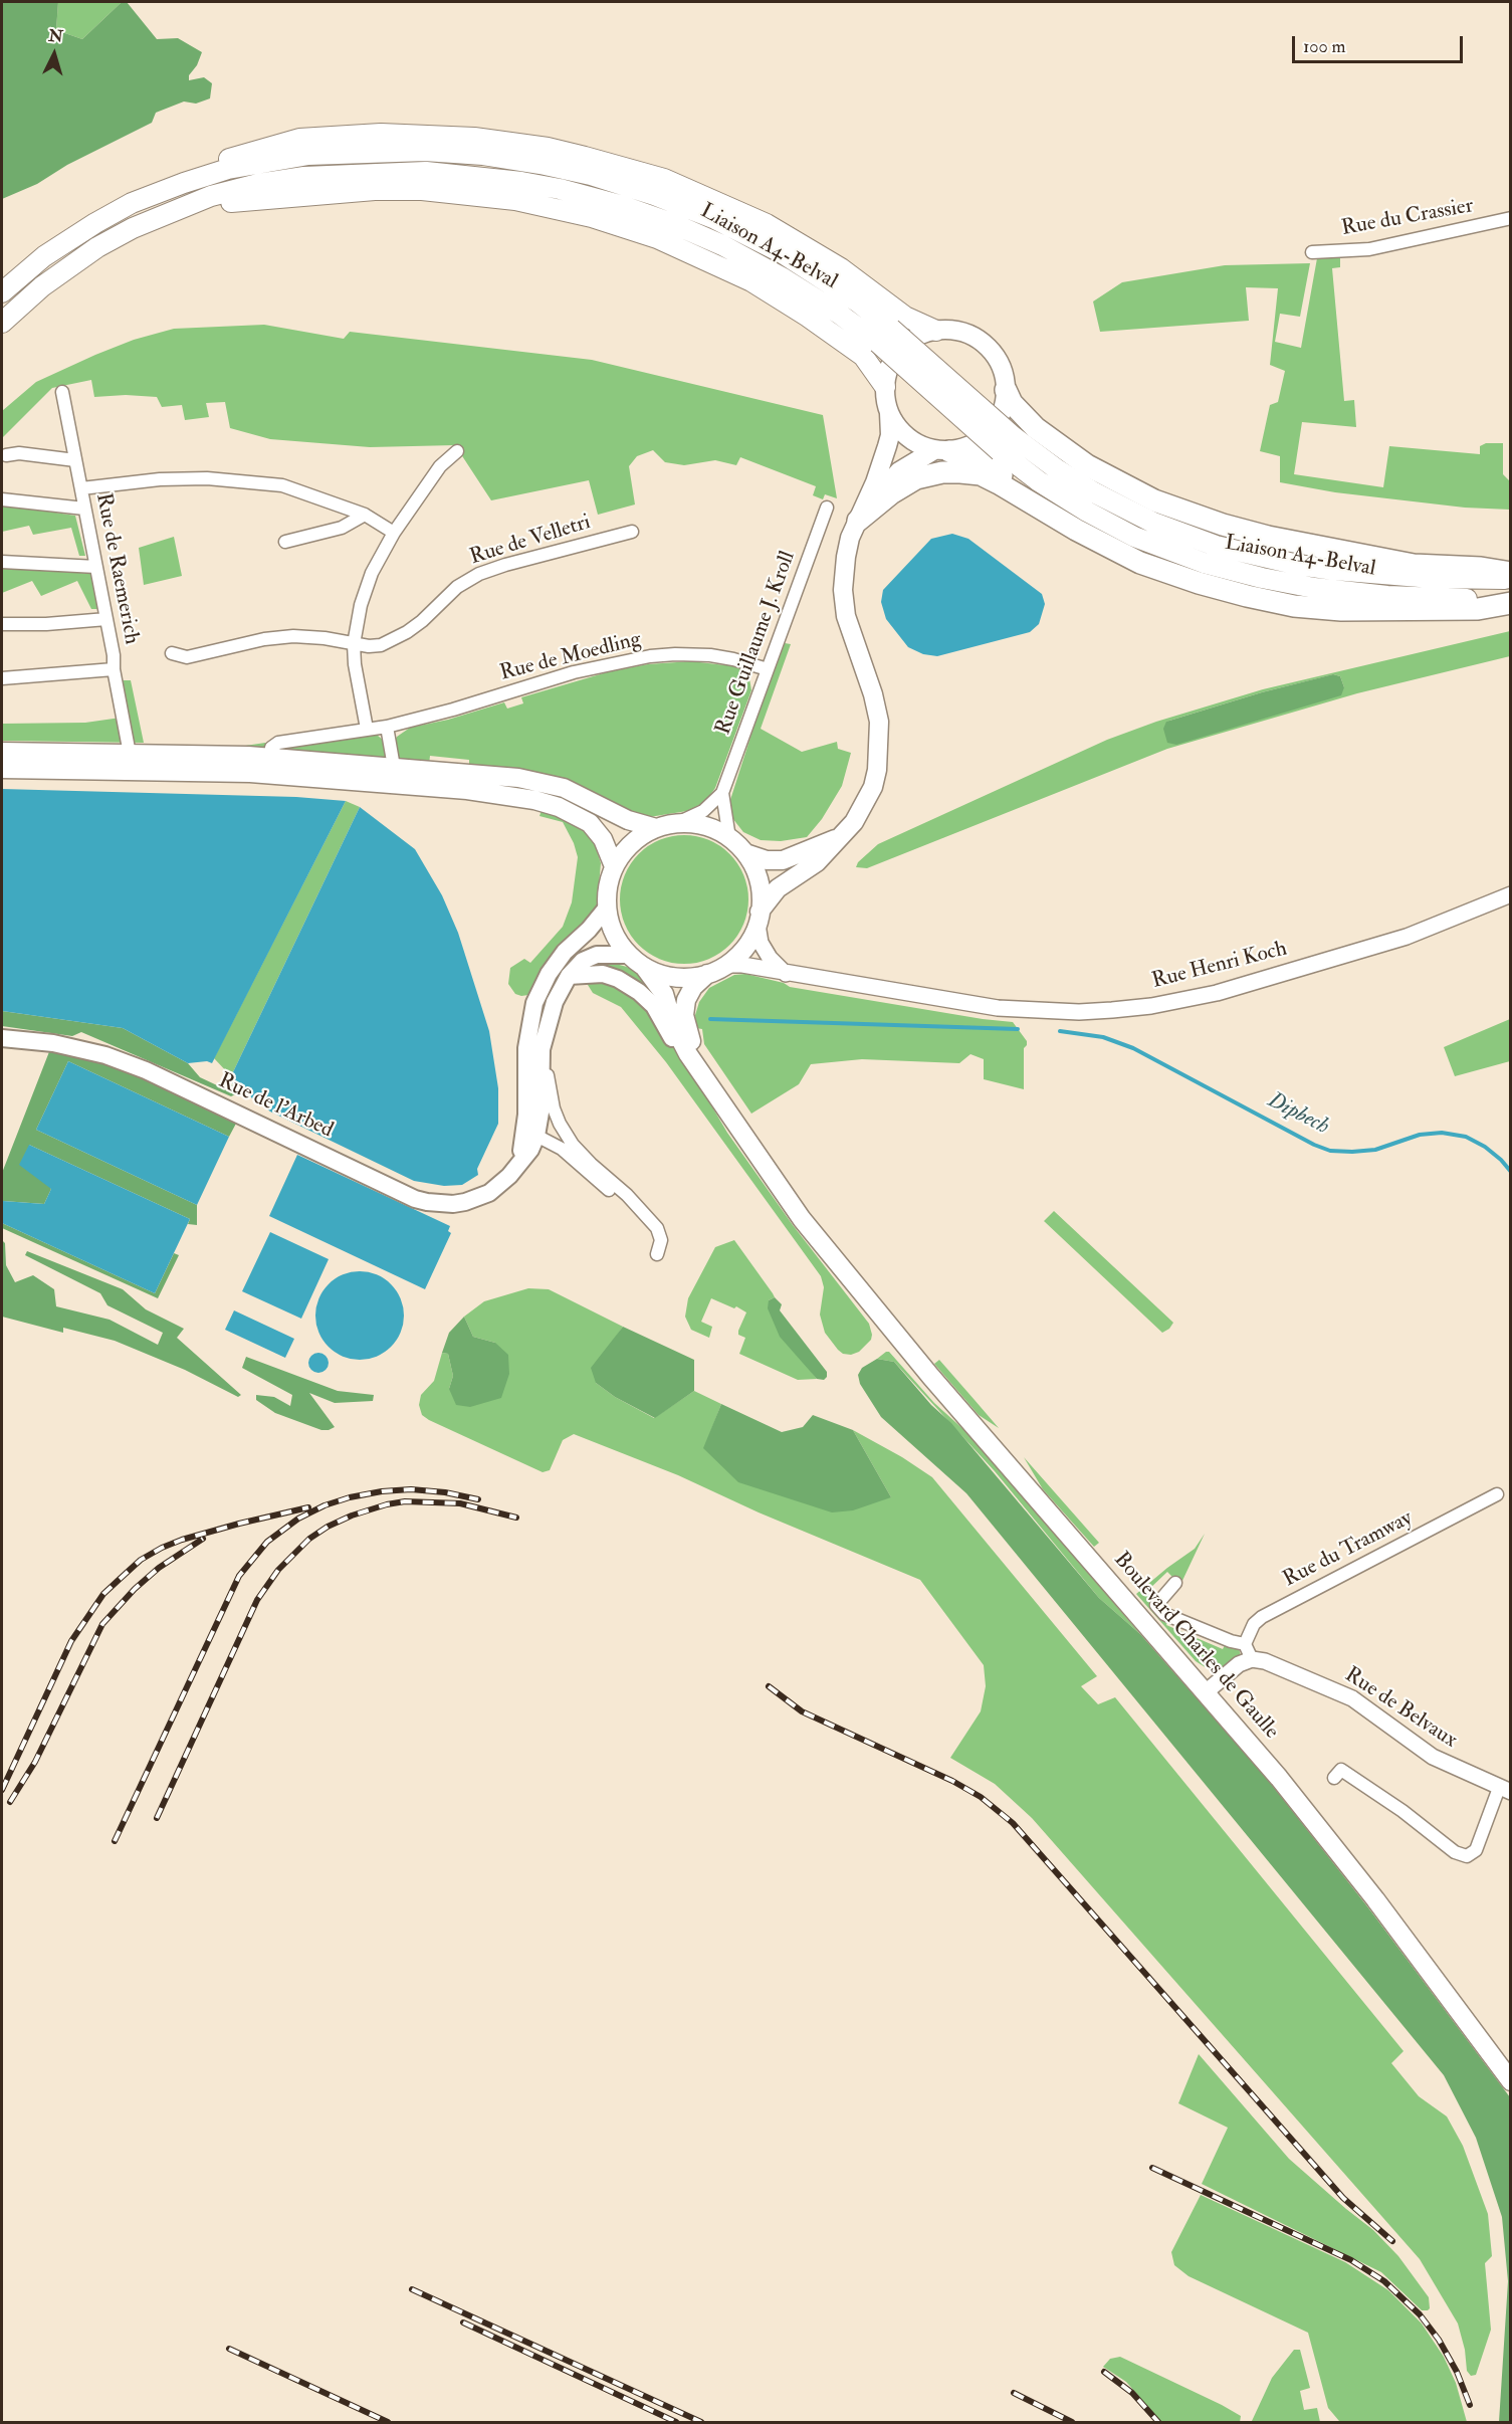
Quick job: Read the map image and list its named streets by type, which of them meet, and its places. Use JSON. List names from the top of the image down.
{
  "streets": {
    "highway": ["Liaison A4-Belval"],
    "main road": ["Rue de l'Arbed", "Boulevard Charles de Gaulle"],
    "street": [
      "Rue du Crassier",
      "Rue de Velletri",
      "Rue de Raemerich",
      "Rue Guillaume J. Kroll",
      "Rue de Moedling",
      "Rue Henri Koch",
      "Rue du Tramway",
      "Rue de Belvaux"
    ]
  },
  "crossings": [
    ["Rue Guillaume J. Kroll", "Rue de Moedling"],
    ["Rue Guillaume J. Kroll", "Rue Henri Koch"],
    ["Rue Guillaume J. Kroll", "Rue de l'Arbed"],
    ["Rue Guillaume J. Kroll", "Boulevard Charles de Gaulle"],
    ["Rue Henri Koch", "Rue de l'Arbed"],
    ["Rue Henri Koch", "Boulevard Charles de Gaulle"],
    ["Rue de l'Arbed", "Boulevard Charles de Gaulle"]
  ],
  "water": ["Dipbech"],
  "scale_bar": "100 m",
  "north": "top"
}
